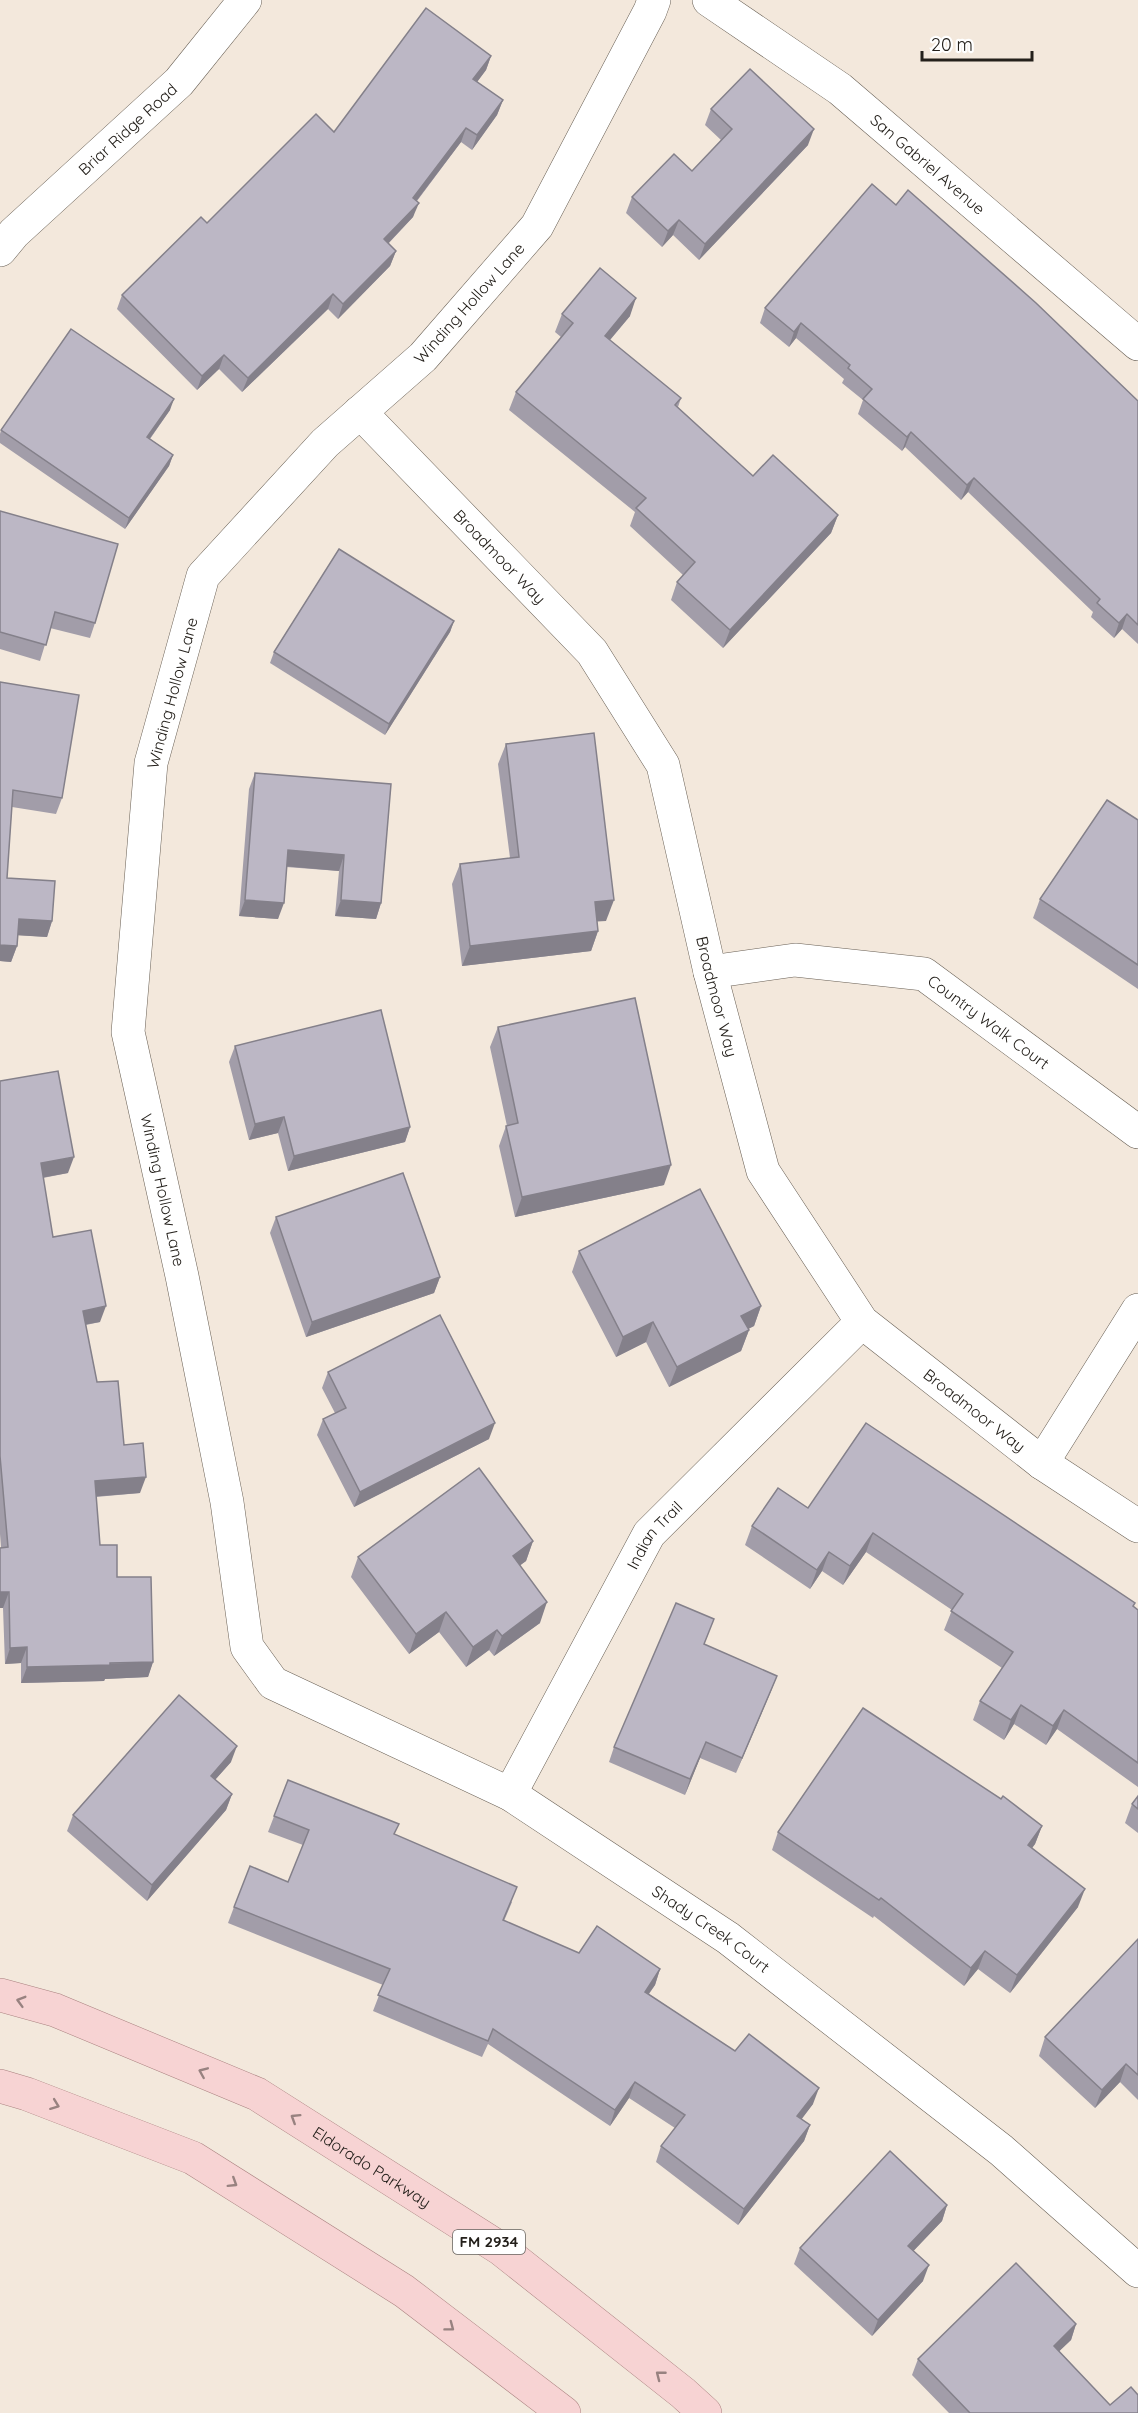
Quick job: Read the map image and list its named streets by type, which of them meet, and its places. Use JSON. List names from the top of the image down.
{
  "streets": {
    "main road": ["Eldorado Parkway", "FM 2934"],
    "street": [
      "Briar Ridge Road",
      "San Gabriel Avenue",
      "Winding Hollow Lane",
      "Broadmoor Way",
      "Country Walk Court",
      "Indian Trail",
      "Shady Creek Court"
    ]
  },
  "crossings": [
    ["Winding Hollow Lane", "Broadmoor Way"],
    ["Winding Hollow Lane", "Shady Creek Court"],
    ["Broadmoor Way", "Country Walk Court"],
    ["Broadmoor Way", "Indian Trail"],
    ["Indian Trail", "Shady Creek Court"]
  ],
  "scale_bar": "20 m"
}
